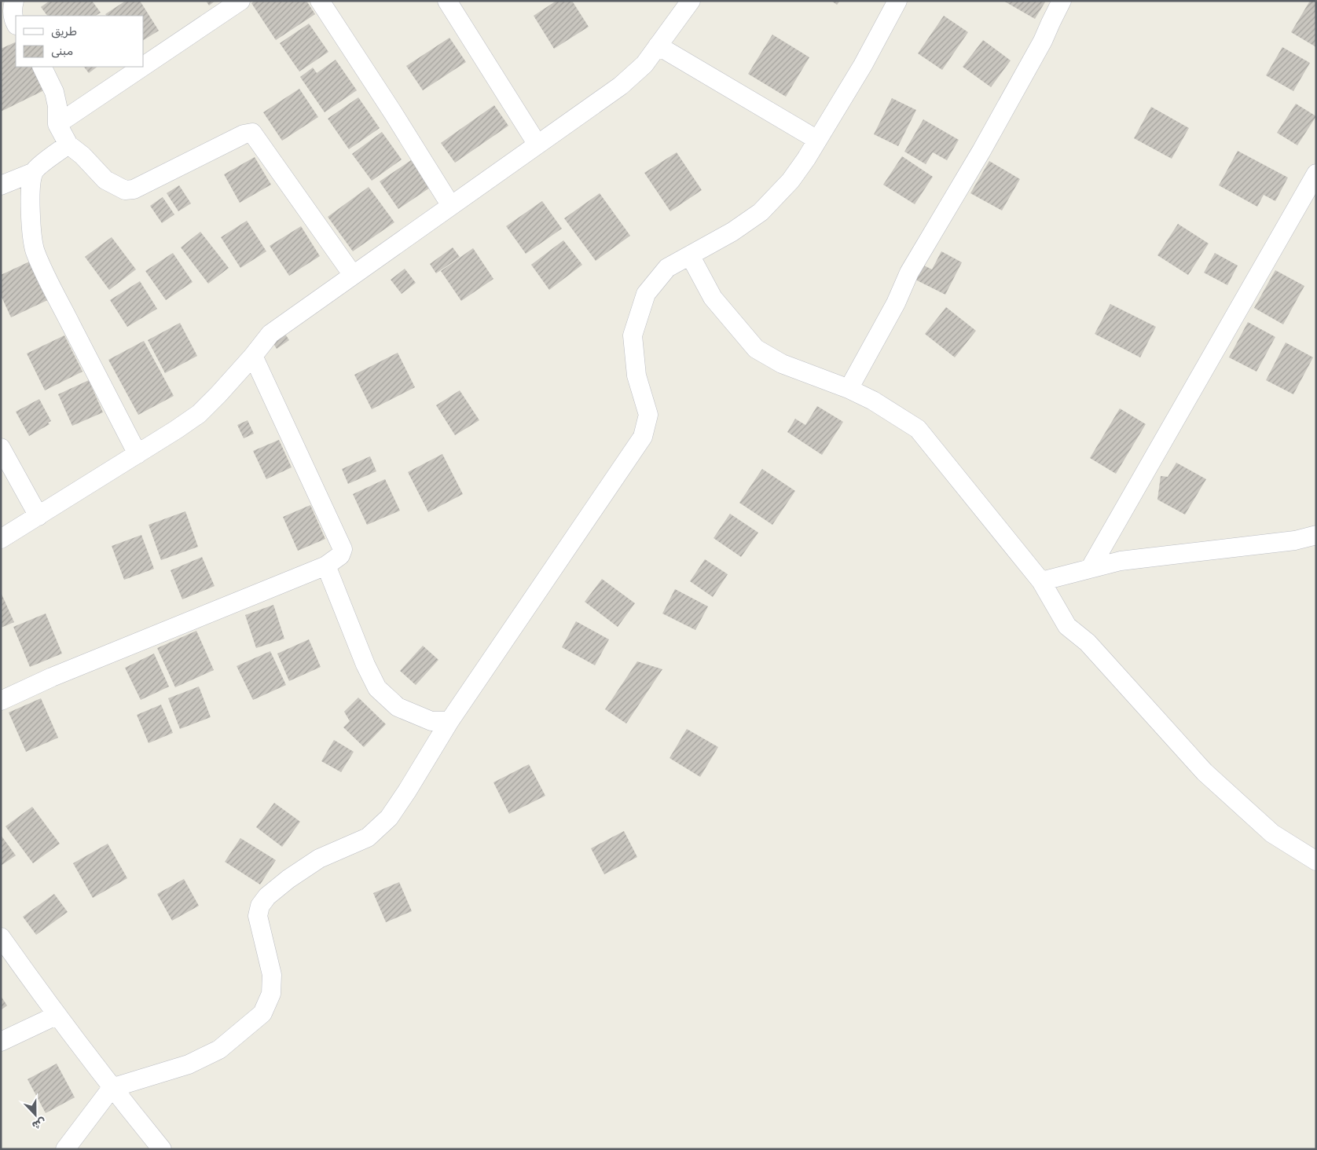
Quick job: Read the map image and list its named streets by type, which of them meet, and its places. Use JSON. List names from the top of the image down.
{
  "legend": ["طريق", "مبنى"],
  "north": "bottom"
}
